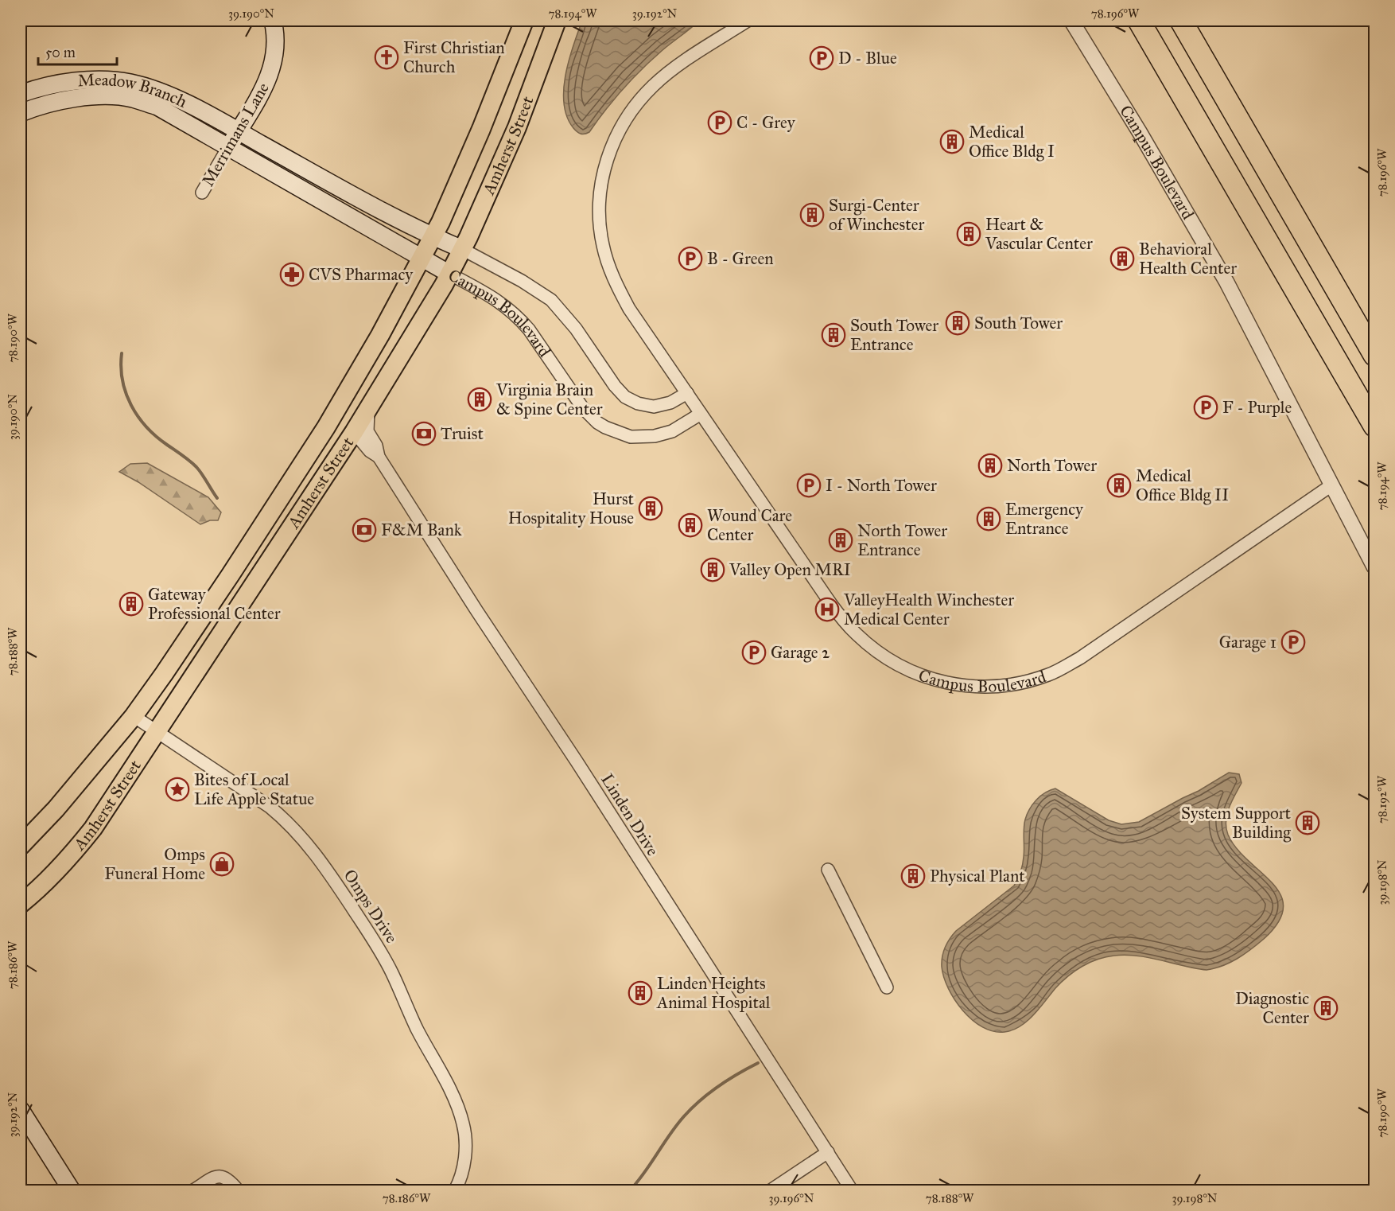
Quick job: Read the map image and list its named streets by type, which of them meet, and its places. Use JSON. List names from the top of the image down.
{
  "streets": {
    "main road": [
      "Meadow Branch",
      "Merrimans Lane",
      "Amherst Street",
      "Campus Boulevard"
    ],
    "street": ["Linden Drive", "Omps Drive"]
  },
  "crossings": [
    ["Meadow Branch", "Merrimans Lane"],
    ["Meadow Branch", "Campus Boulevard"],
    ["Merrimans Lane", "Campus Boulevard"],
    ["Amherst Street", "Campus Boulevard"],
    ["Amherst Street", "Linden Drive"],
    ["Amherst Street", "Omps Drive"]
  ],
  "places": {
    "church": ["First Christian Church"],
    "parking": [
      "D - Blue",
      "C - Grey",
      "B - Green",
      "F - Purple",
      "I - North Tower",
      "Garage 1",
      "Garage 2"
    ],
    "building": [
      "Medical Office Bldg I",
      "Surgi-Center of Winchester",
      "Heart & Vascular Center",
      "Behavioral Health Center",
      "South Tower",
      "South Tower Entrance",
      "Virginia Brain & Spine Center",
      "North Tower",
      "Medical Office Bldg II",
      "Hurst Hospitality House",
      "Emergency Entrance",
      "Wound Care Center",
      "North Tower Entrance",
      "Valley Open MRI",
      "Gateway Professional Center",
      "System Support Building",
      "Physical Plant",
      "Linden Heights Animal Hospital",
      "Diagnostic Center"
    ],
    "pharmacy": ["CVS Pharmacy"],
    "bank": ["Truist", "F&M Bank"],
    "hospital": ["ValleyHealth Winchester Medical Center"],
    "place": ["Bites of Local Life Apple Statue"],
    "shop": ["Omps Funeral Home"]
  },
  "scale_bar": "50 m",
  "coordinates": [
    "39.190°N",
    "78.194°W",
    "39.192°N",
    "78.196°W",
    "78.190°W",
    "78.188°W",
    "78.192°W",
    "39.198°N",
    "78.186°W",
    "39.196°N"
  ]
}
